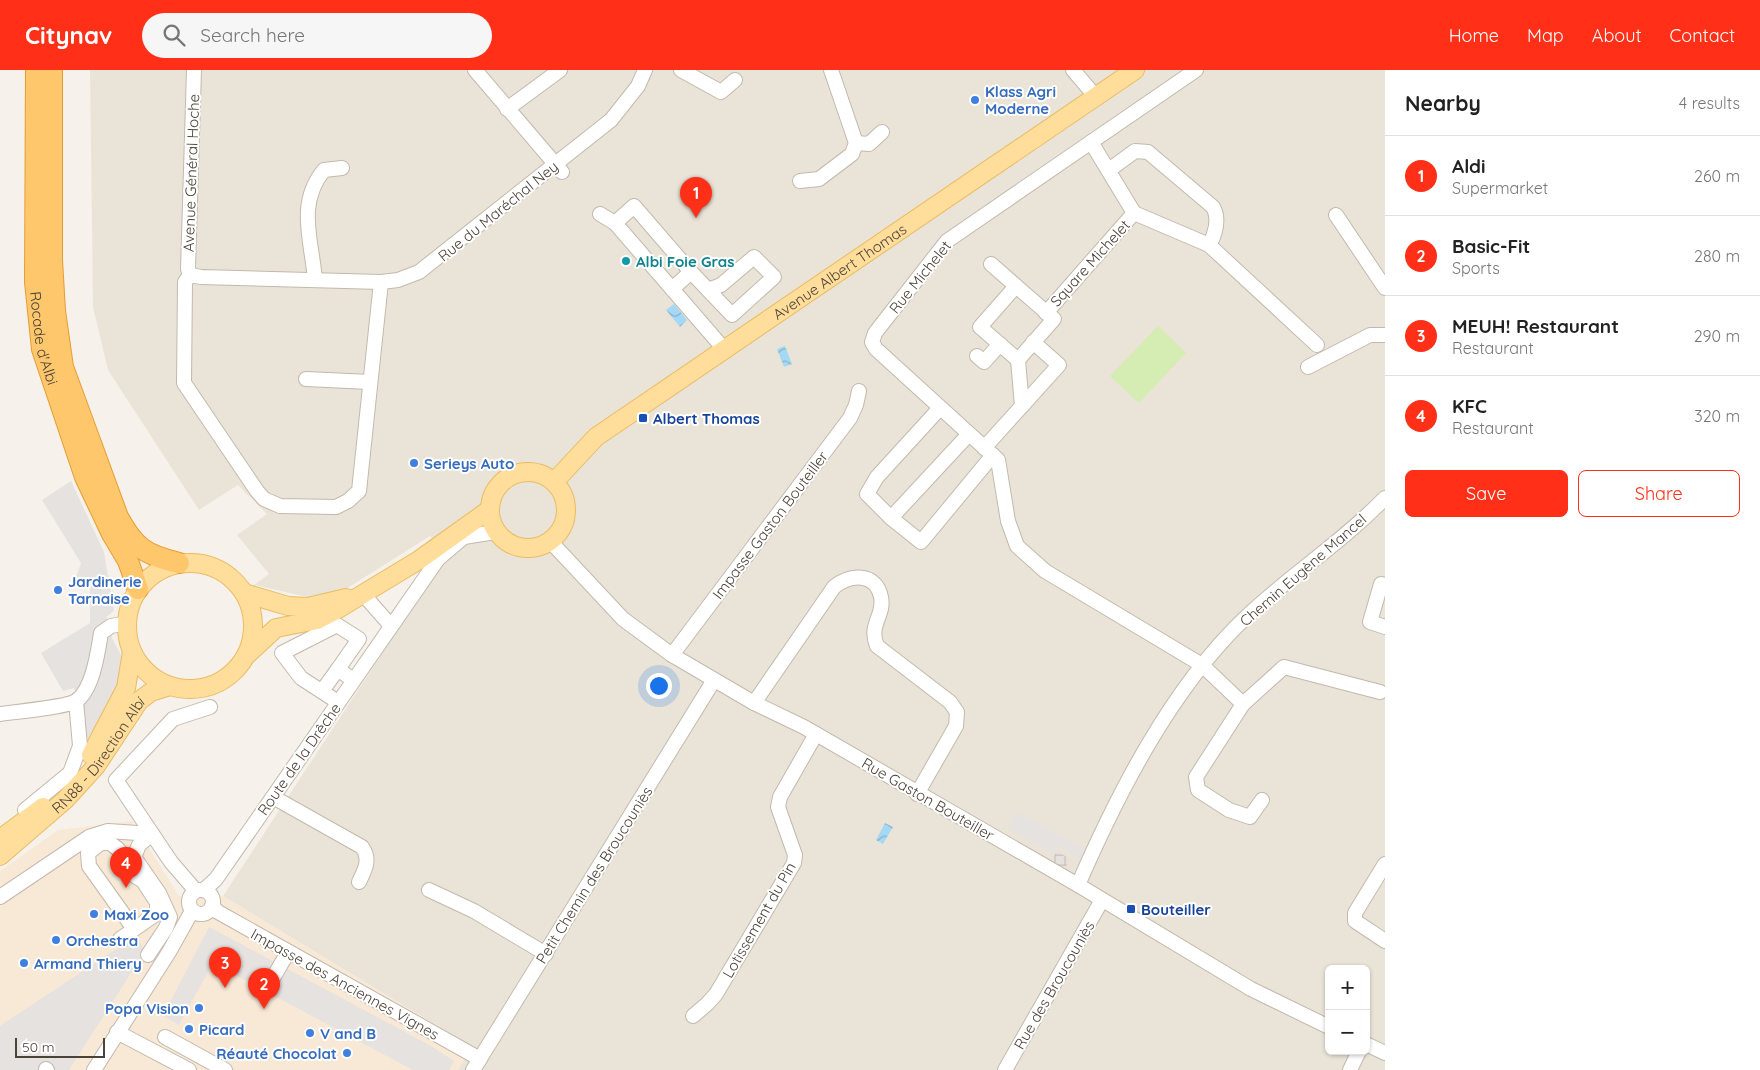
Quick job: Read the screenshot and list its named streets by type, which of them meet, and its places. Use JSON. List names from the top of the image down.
{
  "streets": {
    "highway": ["Rocade d'Albi"],
    "main road": ["Avenue Albert Thomas", "RN88 - Direction Albi"],
    "street": [
      "Avenue Général Hoche",
      "Rue du Maréchal Ney",
      "Square Michelet",
      "Rue Michelet",
      "Impasse Gaston Bouteiller",
      "Chemin Eugène Mancel",
      "Route de la Drêche",
      "Rue Gaston Bouteiller",
      "Petit Chemin des Broucouniès",
      "Lotissement du Pin",
      "Impasse des Anciennes Vignes",
      "Rue des Broucouniès"
    ]
  },
  "crossings": [
    ["Avenue Général Hoche", "Rue du Maréchal Ney"],
    ["Avenue Albert Thomas", "Route de la Drêche"],
    ["Avenue Albert Thomas", "Rue Gaston Bouteiller"],
    ["Rue Michelet", "Chemin Eugène Mancel"],
    ["Rocade d'Albi", "RN88 - Direction Albi"],
    ["Impasse Gaston Bouteiller", "Rue Gaston Bouteiller"],
    ["Chemin Eugène Mancel", "Rue Gaston Bouteiller"],
    ["Route de la Drêche", "Rue Gaston Bouteiller"],
    ["Route de la Drêche", "Impasse des Anciennes Vignes"],
    ["Rue Gaston Bouteiller", "Petit Chemin des Broucouniès"],
    ["Rue Gaston Bouteiller", "Lotissement du Pin"],
    ["Rue Gaston Bouteiller", "Rue des Broucouniès"],
    ["Petit Chemin des Broucouniès", "Impasse des Anciennes Vignes"]
  ],
  "places": {
    "other": [
      "Klass Agri Moderne",
      "Albi Foie Gras",
      "Serieys Auto",
      "Jardinerie Tarnaise",
      "Maxi Zoo",
      "Orchestra",
      "Armand Thiery",
      "Popa Vision",
      "Picard",
      "V and B",
      "Réauté Chocolat"
    ],
    "transit": ["Albert Thomas", "Bouteiller"]
  },
  "scale_bar": "50 m",
  "page": {
    "header": "Citynav",
    "search": "Search here",
    "nav": [
      "Home",
      "Map",
      "About",
      "Contact"
    ],
    "heading": ["Nearby", "4 results"],
    "list": [
      {
        "mark": "1",
        "name": "Aldi",
        "note": "Supermarket",
        "value": "260 m"
      },
      {
        "mark": "2",
        "name": "Basic-Fit",
        "note": "Sports",
        "value": "280 m"
      },
      {
        "mark": "3",
        "name": "MEUH! Restaurant",
        "note": "Restaurant",
        "value": "290 m"
      },
      {
        "mark": "4",
        "name": "KFC",
        "note": "Restaurant",
        "value": "320 m"
      }
    ],
    "pins": [
      "1",
      "4",
      "3",
      "2"
    ],
    "buttons": ["Save", "Share"],
    "map_buttons": ["+", "−"],
    "scale": "50 m"
  }
}
